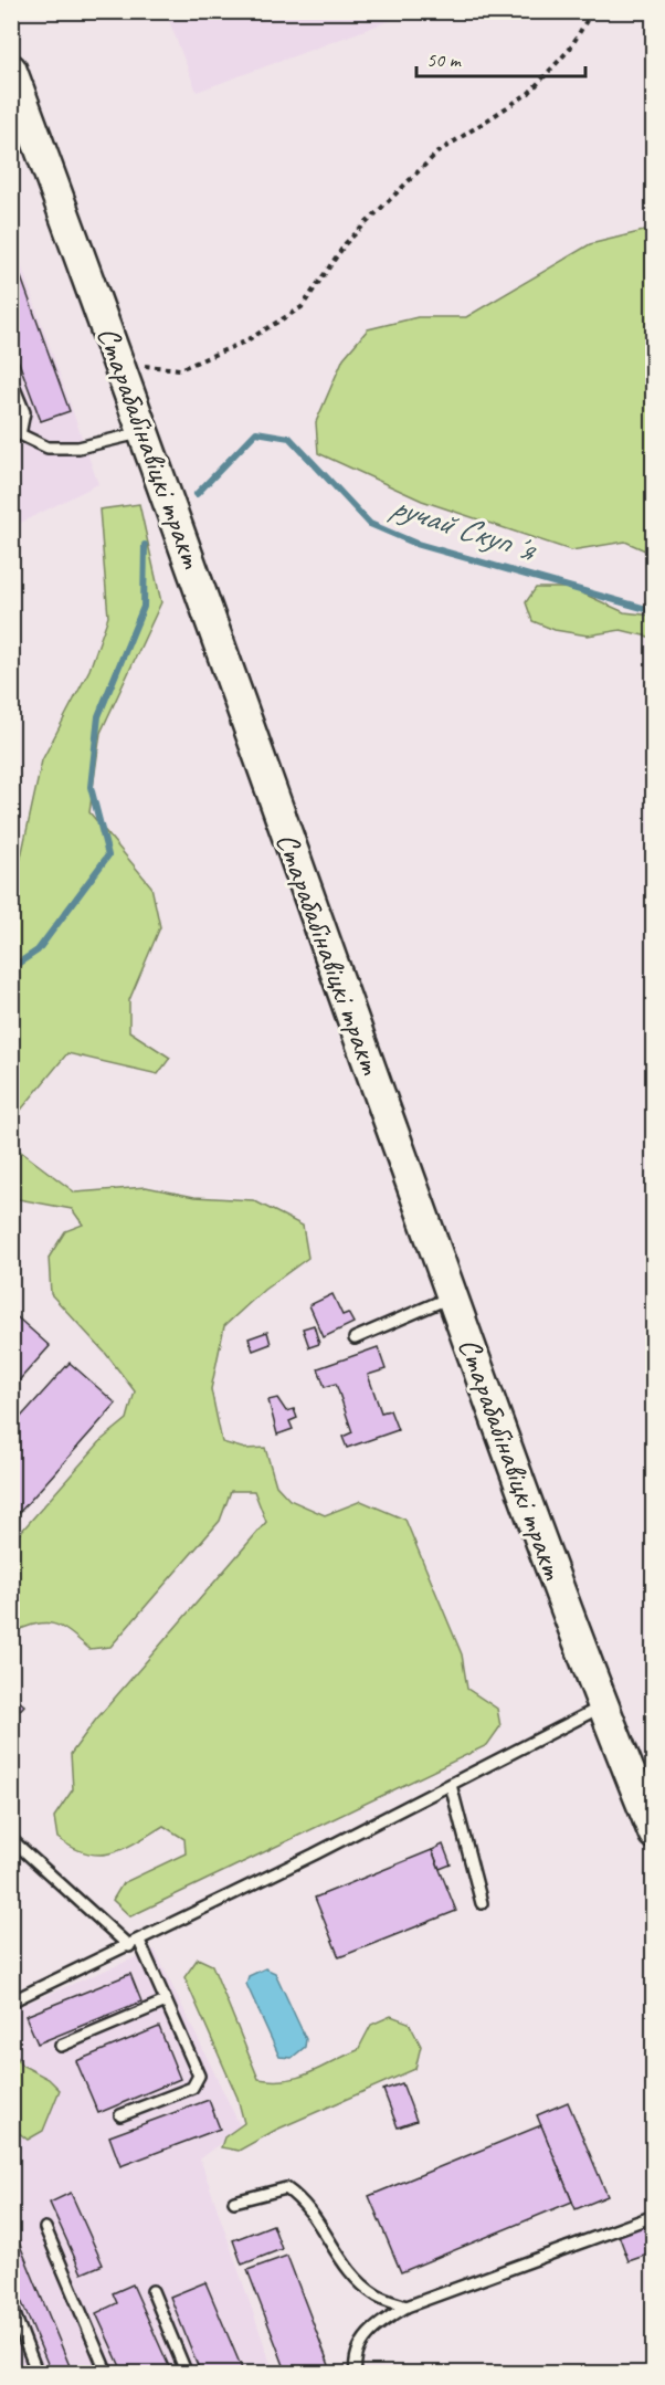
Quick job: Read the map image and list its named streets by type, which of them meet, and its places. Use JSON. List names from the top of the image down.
{
  "streets": {
    "street": ["Старабабінавіцкі тракт"]
  },
  "water": ["ручай Скупʼя"],
  "scale_bar": "50 m"
}
